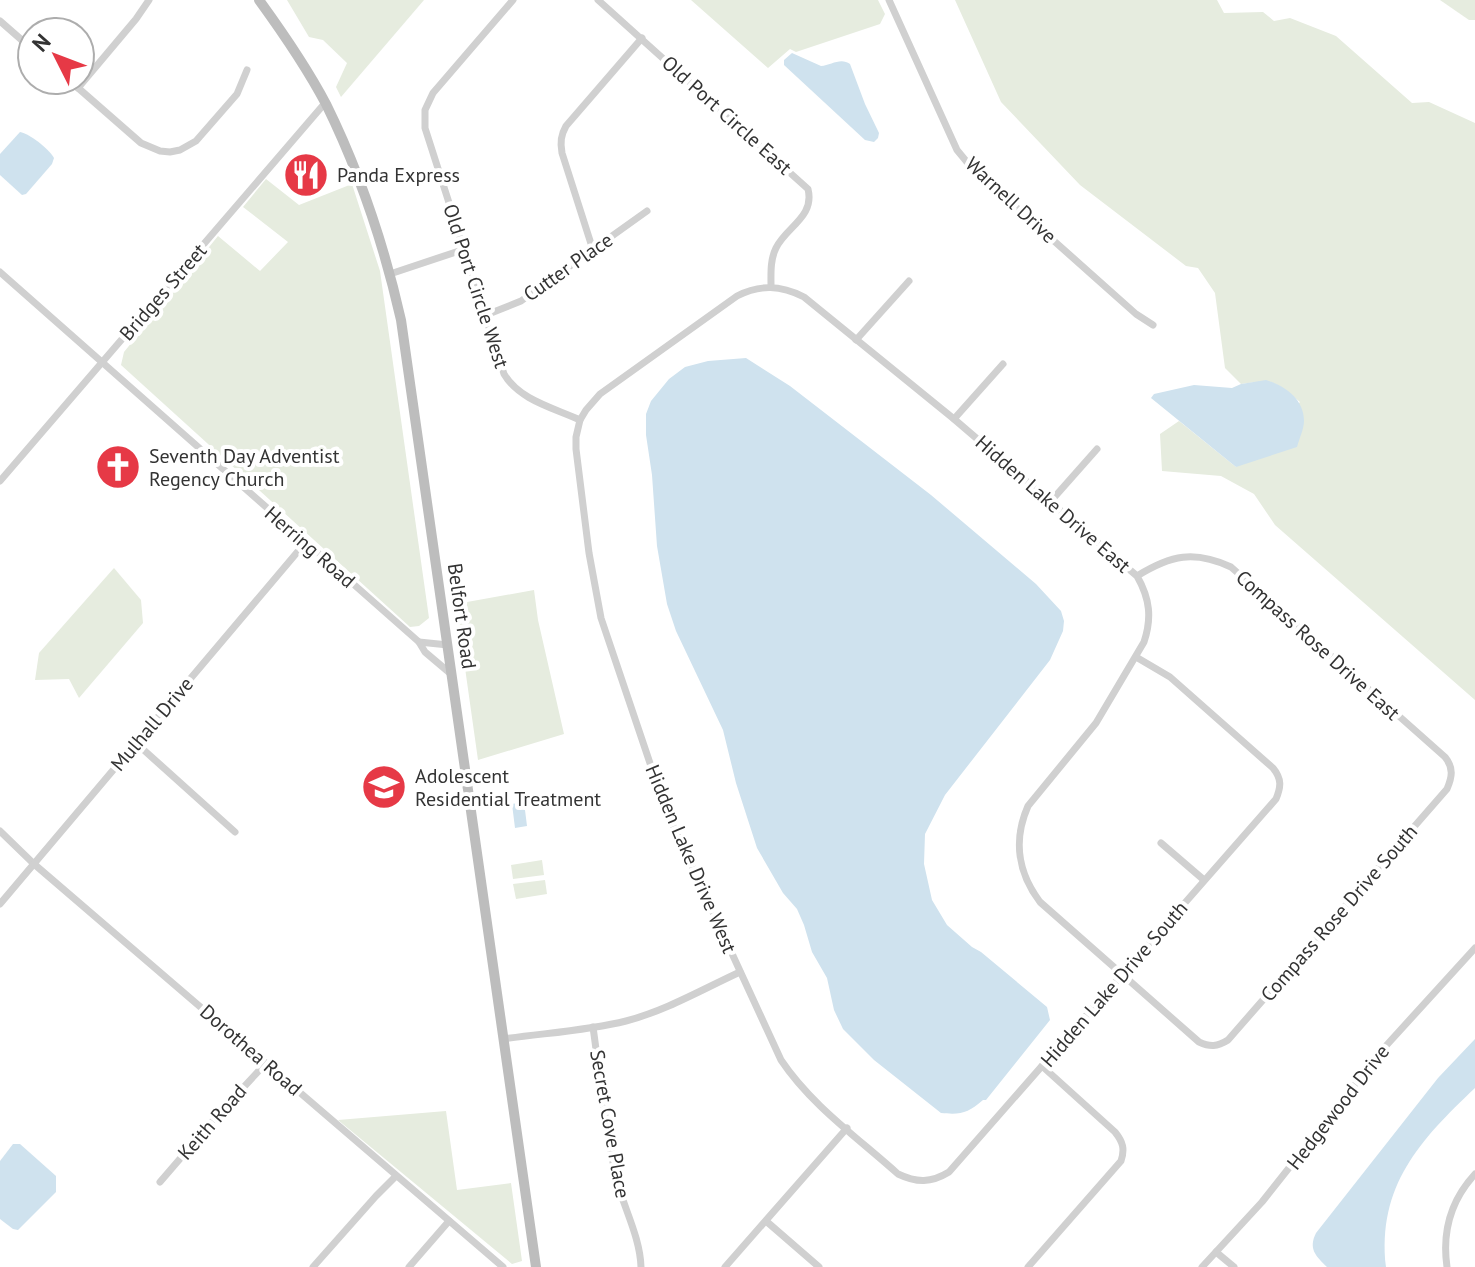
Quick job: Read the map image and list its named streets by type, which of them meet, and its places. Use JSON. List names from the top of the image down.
{
  "streets": {
    "street": [
      "Old Port Circle East",
      "Warnell Drive",
      "Cutter Place",
      "Old Port Circle West",
      "Bridges Street",
      "Hidden Lake Drive East",
      "Herring Road",
      "Belfort Road",
      "Compass Rose Drive East",
      "Mulhall Drive",
      "Hidden Lake Drive West",
      "Compass Rose Drive South",
      "Hidden Lake Drive South",
      "Dorothea Road",
      "Hedgewood Drive",
      "Keith Road",
      "Secret Cove Place"
    ]
  },
  "crossings": [
    ["Old Port Circle East", "Hidden Lake Drive East"],
    ["Cutter Place", "Old Port Circle West"],
    ["Old Port Circle West", "Hidden Lake Drive West"],
    ["Bridges Street", "Herring Road"],
    ["Bridges Street", "Belfort Road"],
    ["Hidden Lake Drive East", "Compass Rose Drive East"],
    ["Hidden Lake Drive East", "Compass Rose Drive South"],
    ["Hidden Lake Drive East", "Hidden Lake Drive South"],
    ["Herring Road", "Belfort Road"],
    ["Herring Road", "Mulhall Drive"],
    ["Compass Rose Drive East", "Compass Rose Drive South"],
    ["Mulhall Drive", "Dorothea Road"],
    ["Hidden Lake Drive West", "Hidden Lake Drive South"],
    ["Dorothea Road", "Keith Road"]
  ],
  "places": {
    "restaurant": ["Panda Express"],
    "church": ["Seventh Day Adventist Regency Church"],
    "school or university": ["Adolescent Residential Treatment"]
  },
  "north": "top left"
}
